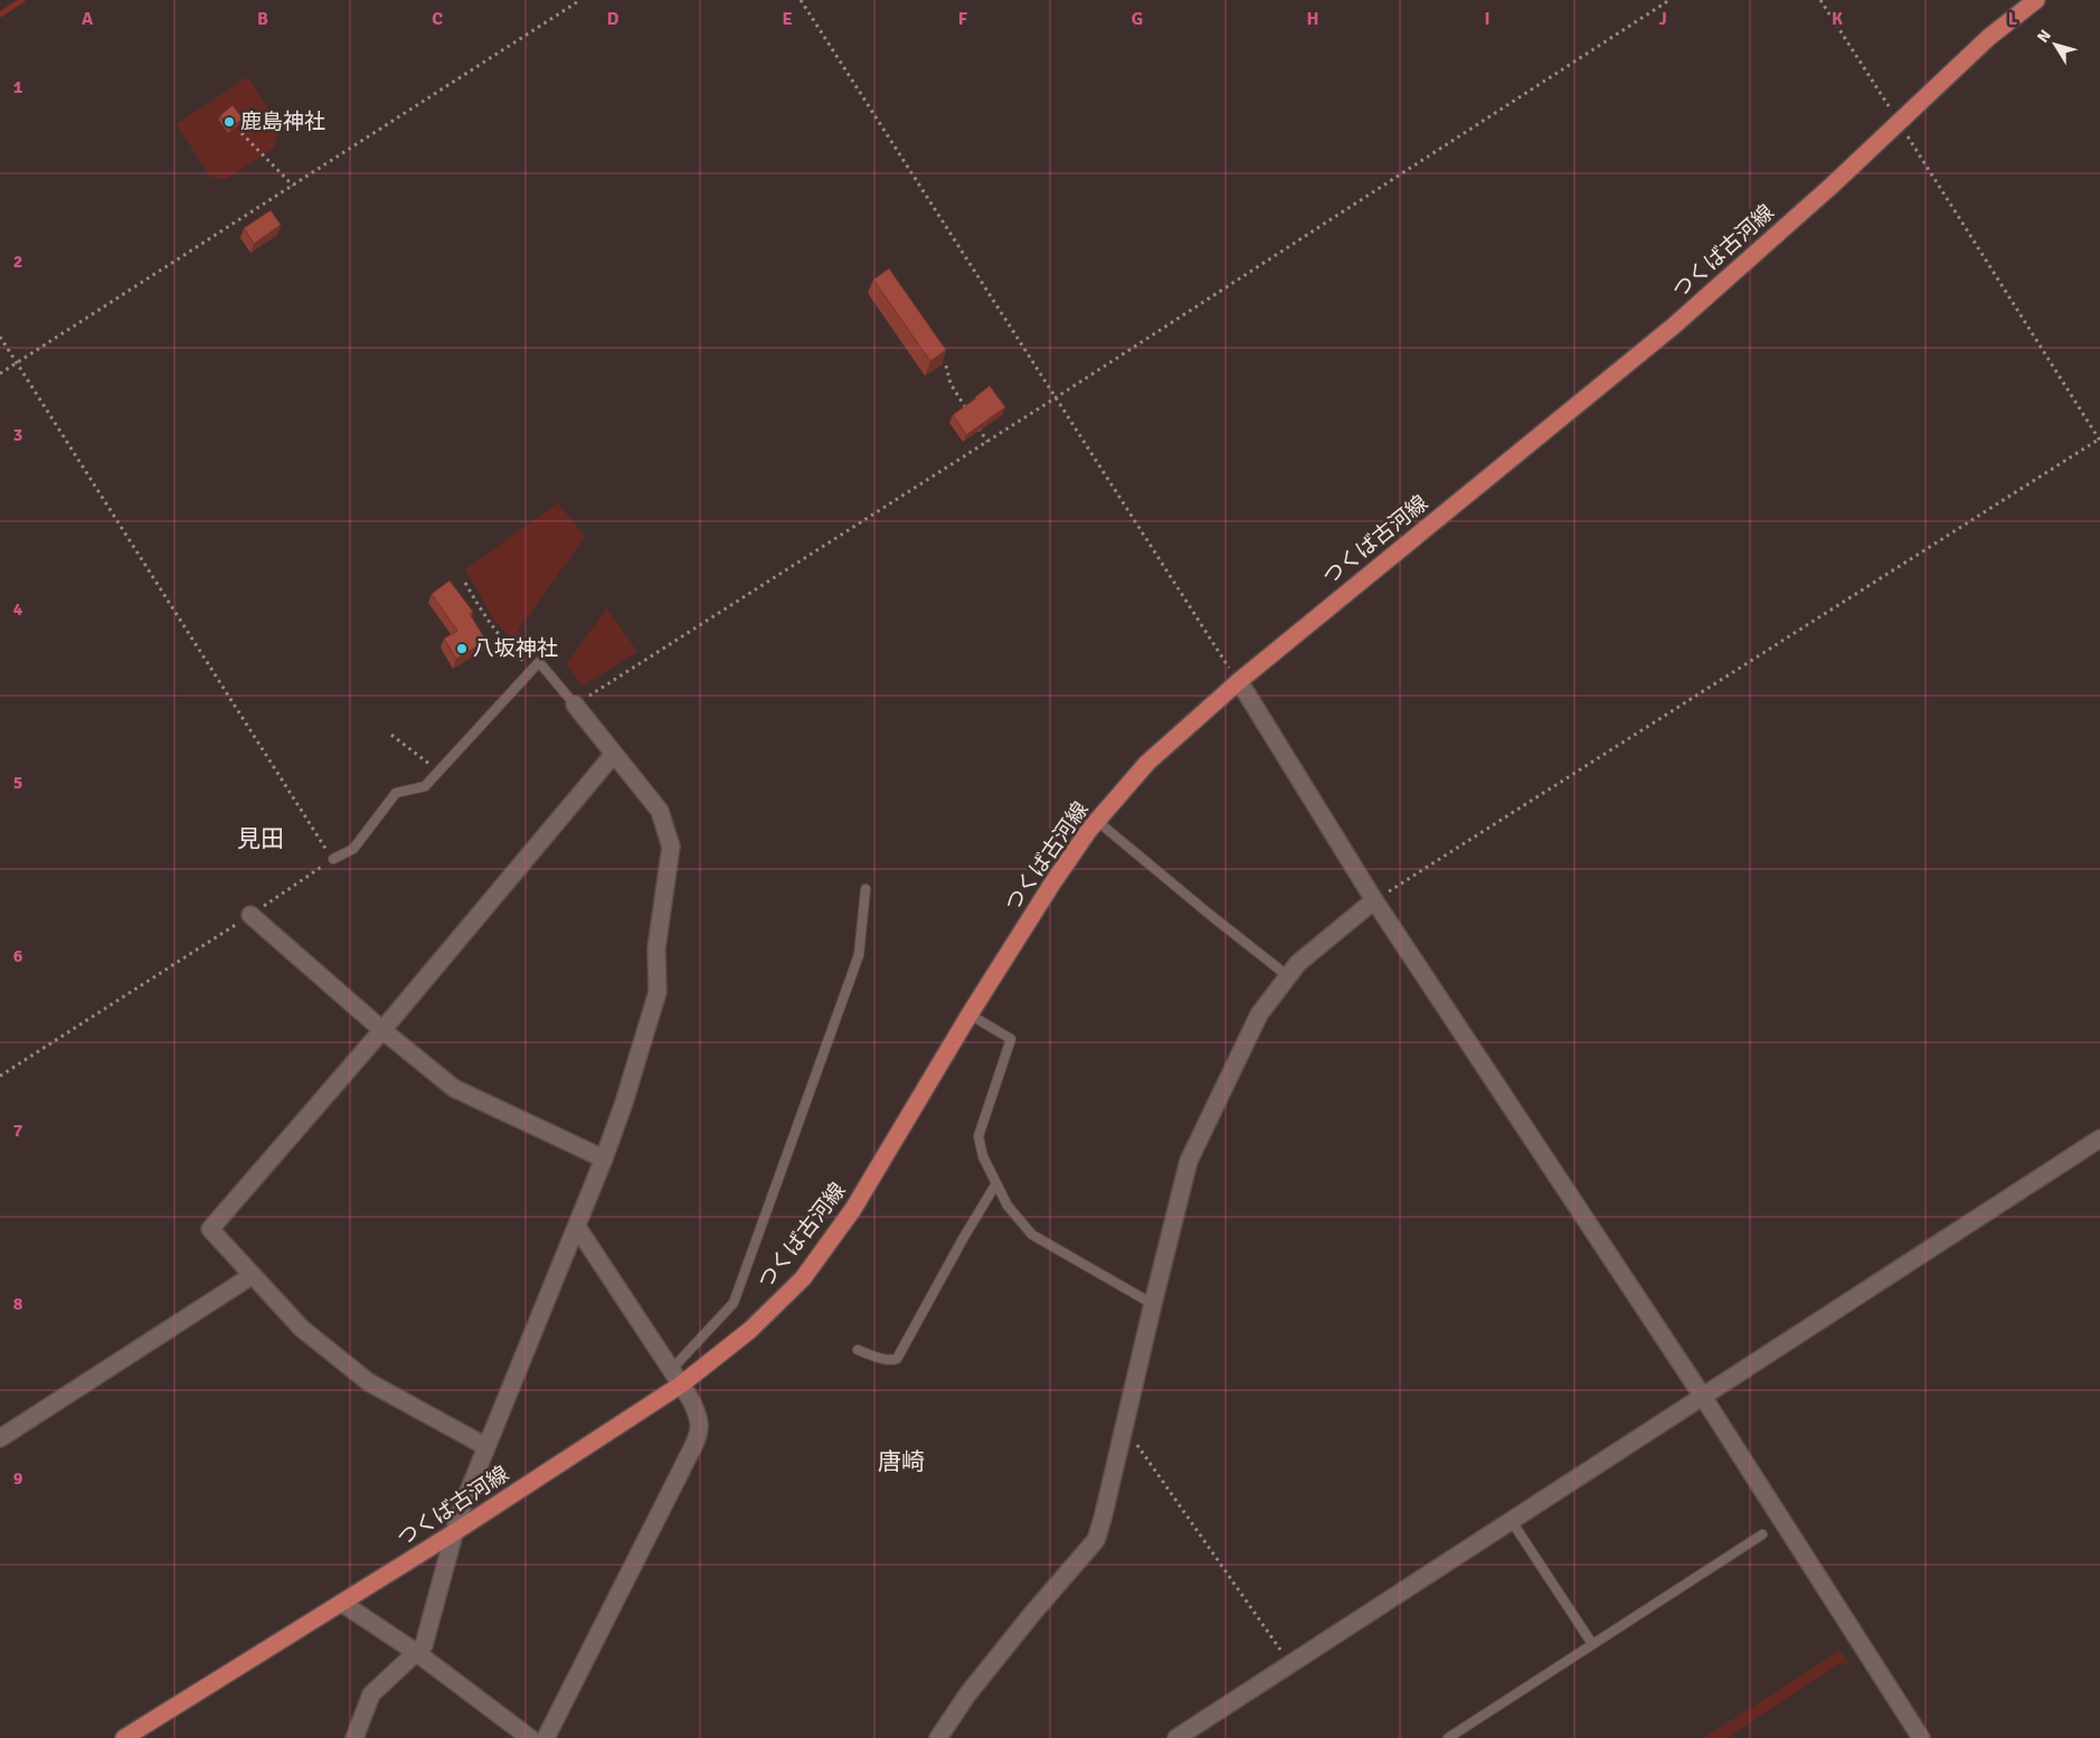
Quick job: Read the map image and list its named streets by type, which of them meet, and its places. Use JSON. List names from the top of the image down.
{
  "streets": {
    "main road": ["つくば古河線"]
  },
  "districts": ["見田", "唐崎"],
  "places": ["鹿島神社", "八坂神社"],
  "north": "top left",
  "grid": {
    "columns": [
      "A",
      "B",
      "C",
      "D",
      "E",
      "F",
      "G",
      "H",
      "I",
      "J",
      "K",
      "L"
    ],
    "rows": [
      "1",
      "2",
      "3",
      "4",
      "5",
      "6",
      "7",
      "8",
      "9"
    ]
  }
}
